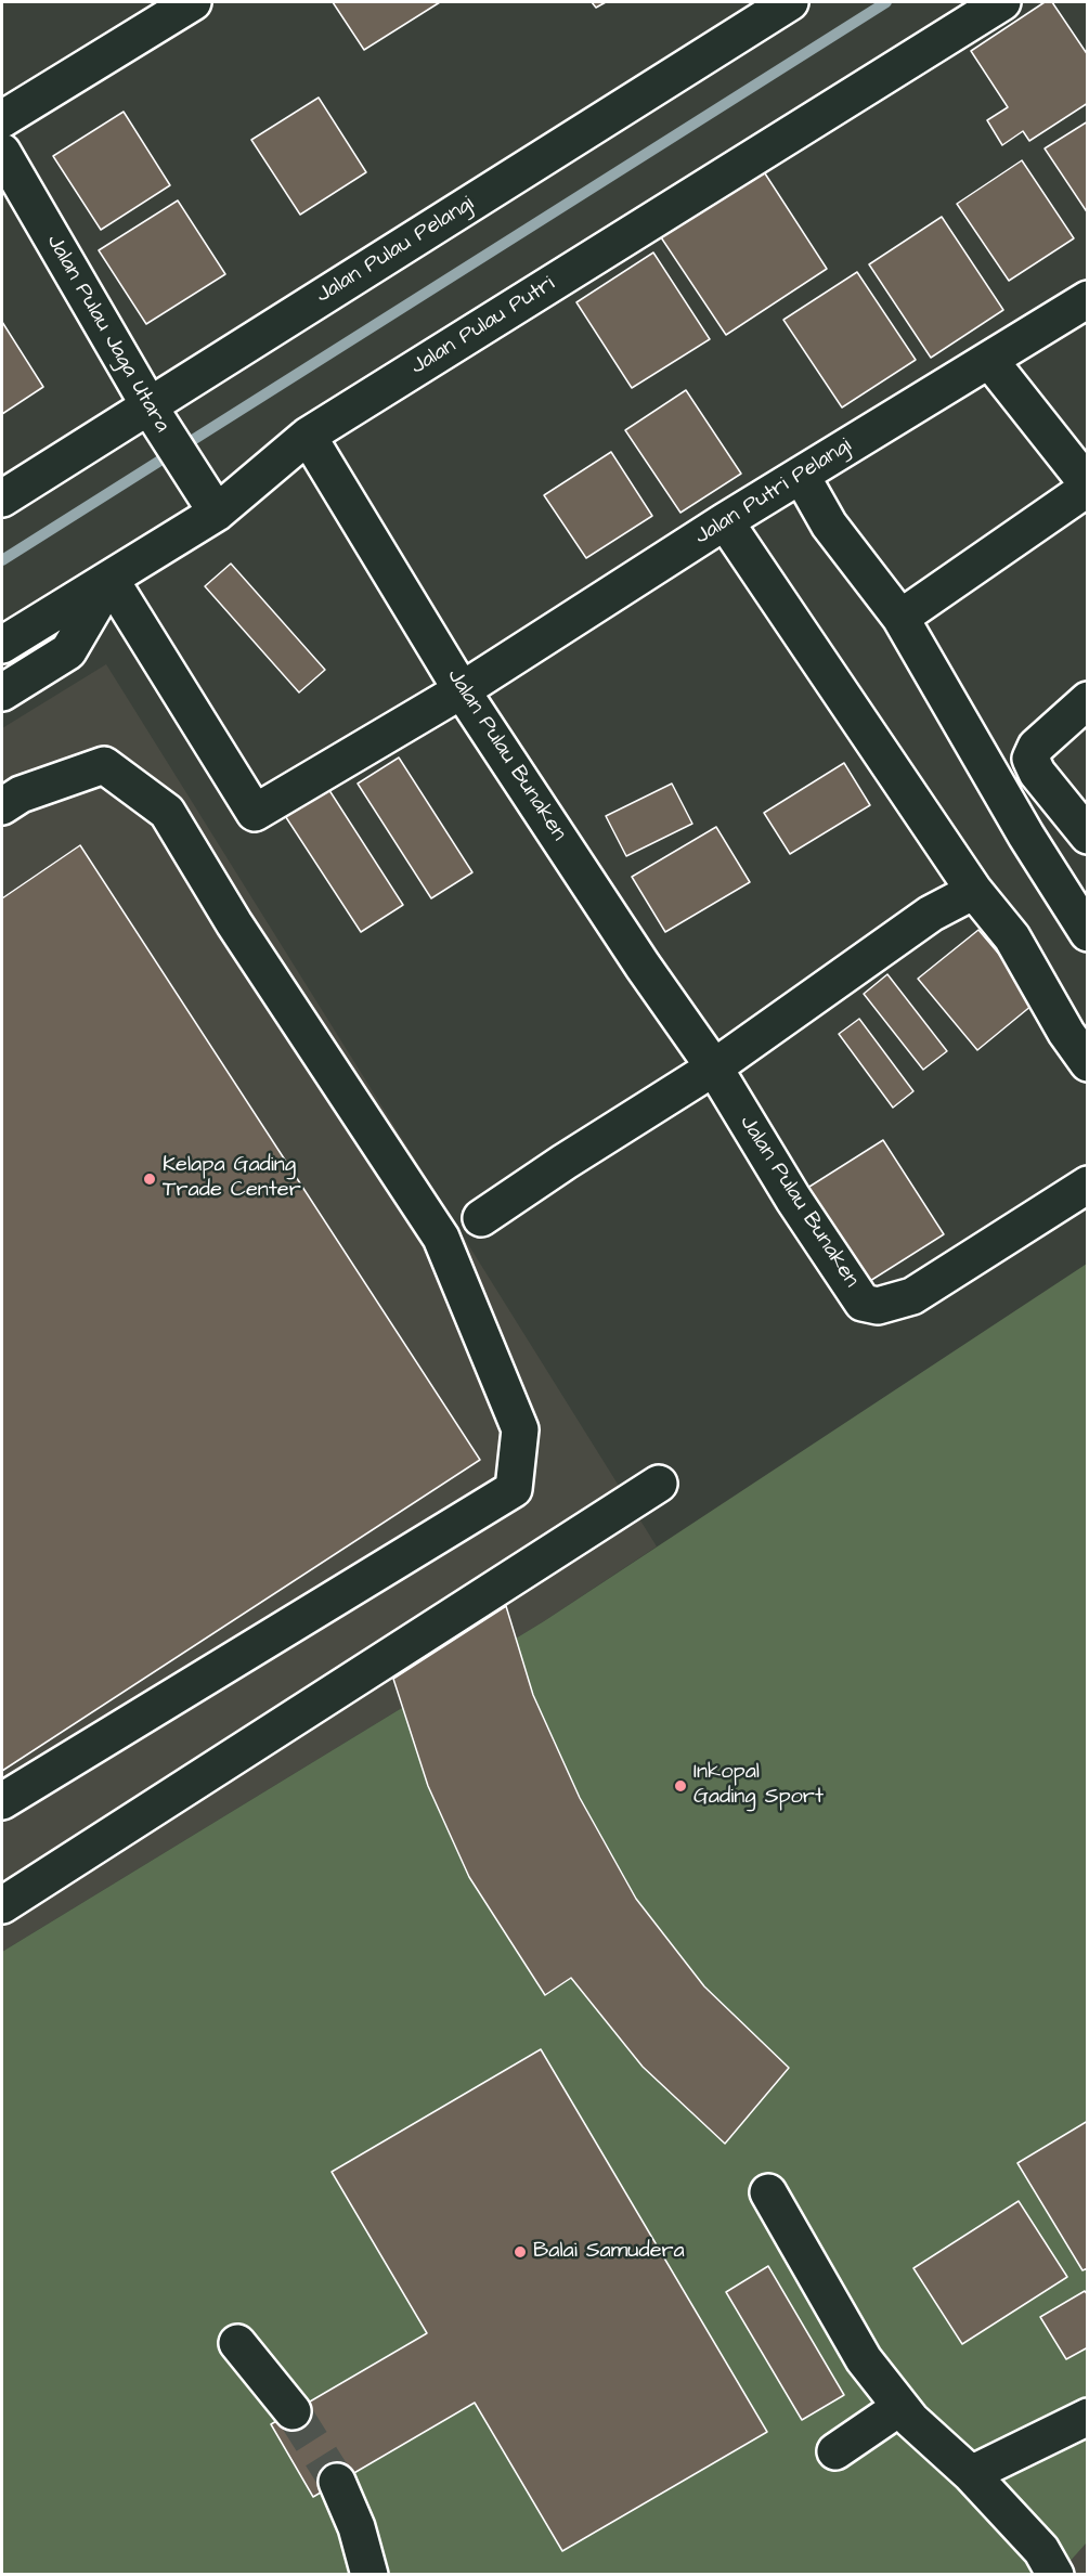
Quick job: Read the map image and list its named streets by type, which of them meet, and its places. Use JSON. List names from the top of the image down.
{
  "streets": {
    "street": [
      "Jalan Pulau Pelangi",
      "Jalan Pulau Putri",
      "Jalan Pulau Jaga Utara",
      "Jalan Putri Pelangi",
      "Jalan Pulau Bunaken"
    ]
  },
  "crossings": [
    ["Jalan Pulau Pelangi", "Jalan Pulau Jaga Utara"],
    ["Jalan Pulau Putri", "Jalan Pulau Jaga Utara"],
    ["Jalan Pulau Putri", "Jalan Putri Pelangi"],
    ["Jalan Pulau Putri", "Jalan Pulau Bunaken"],
    ["Jalan Putri Pelangi", "Jalan Pulau Bunaken"]
  ],
  "places": ["Kelapa Gading Trade Center", "Inkopal Gading Sport", "Balai Samudera"]
}
